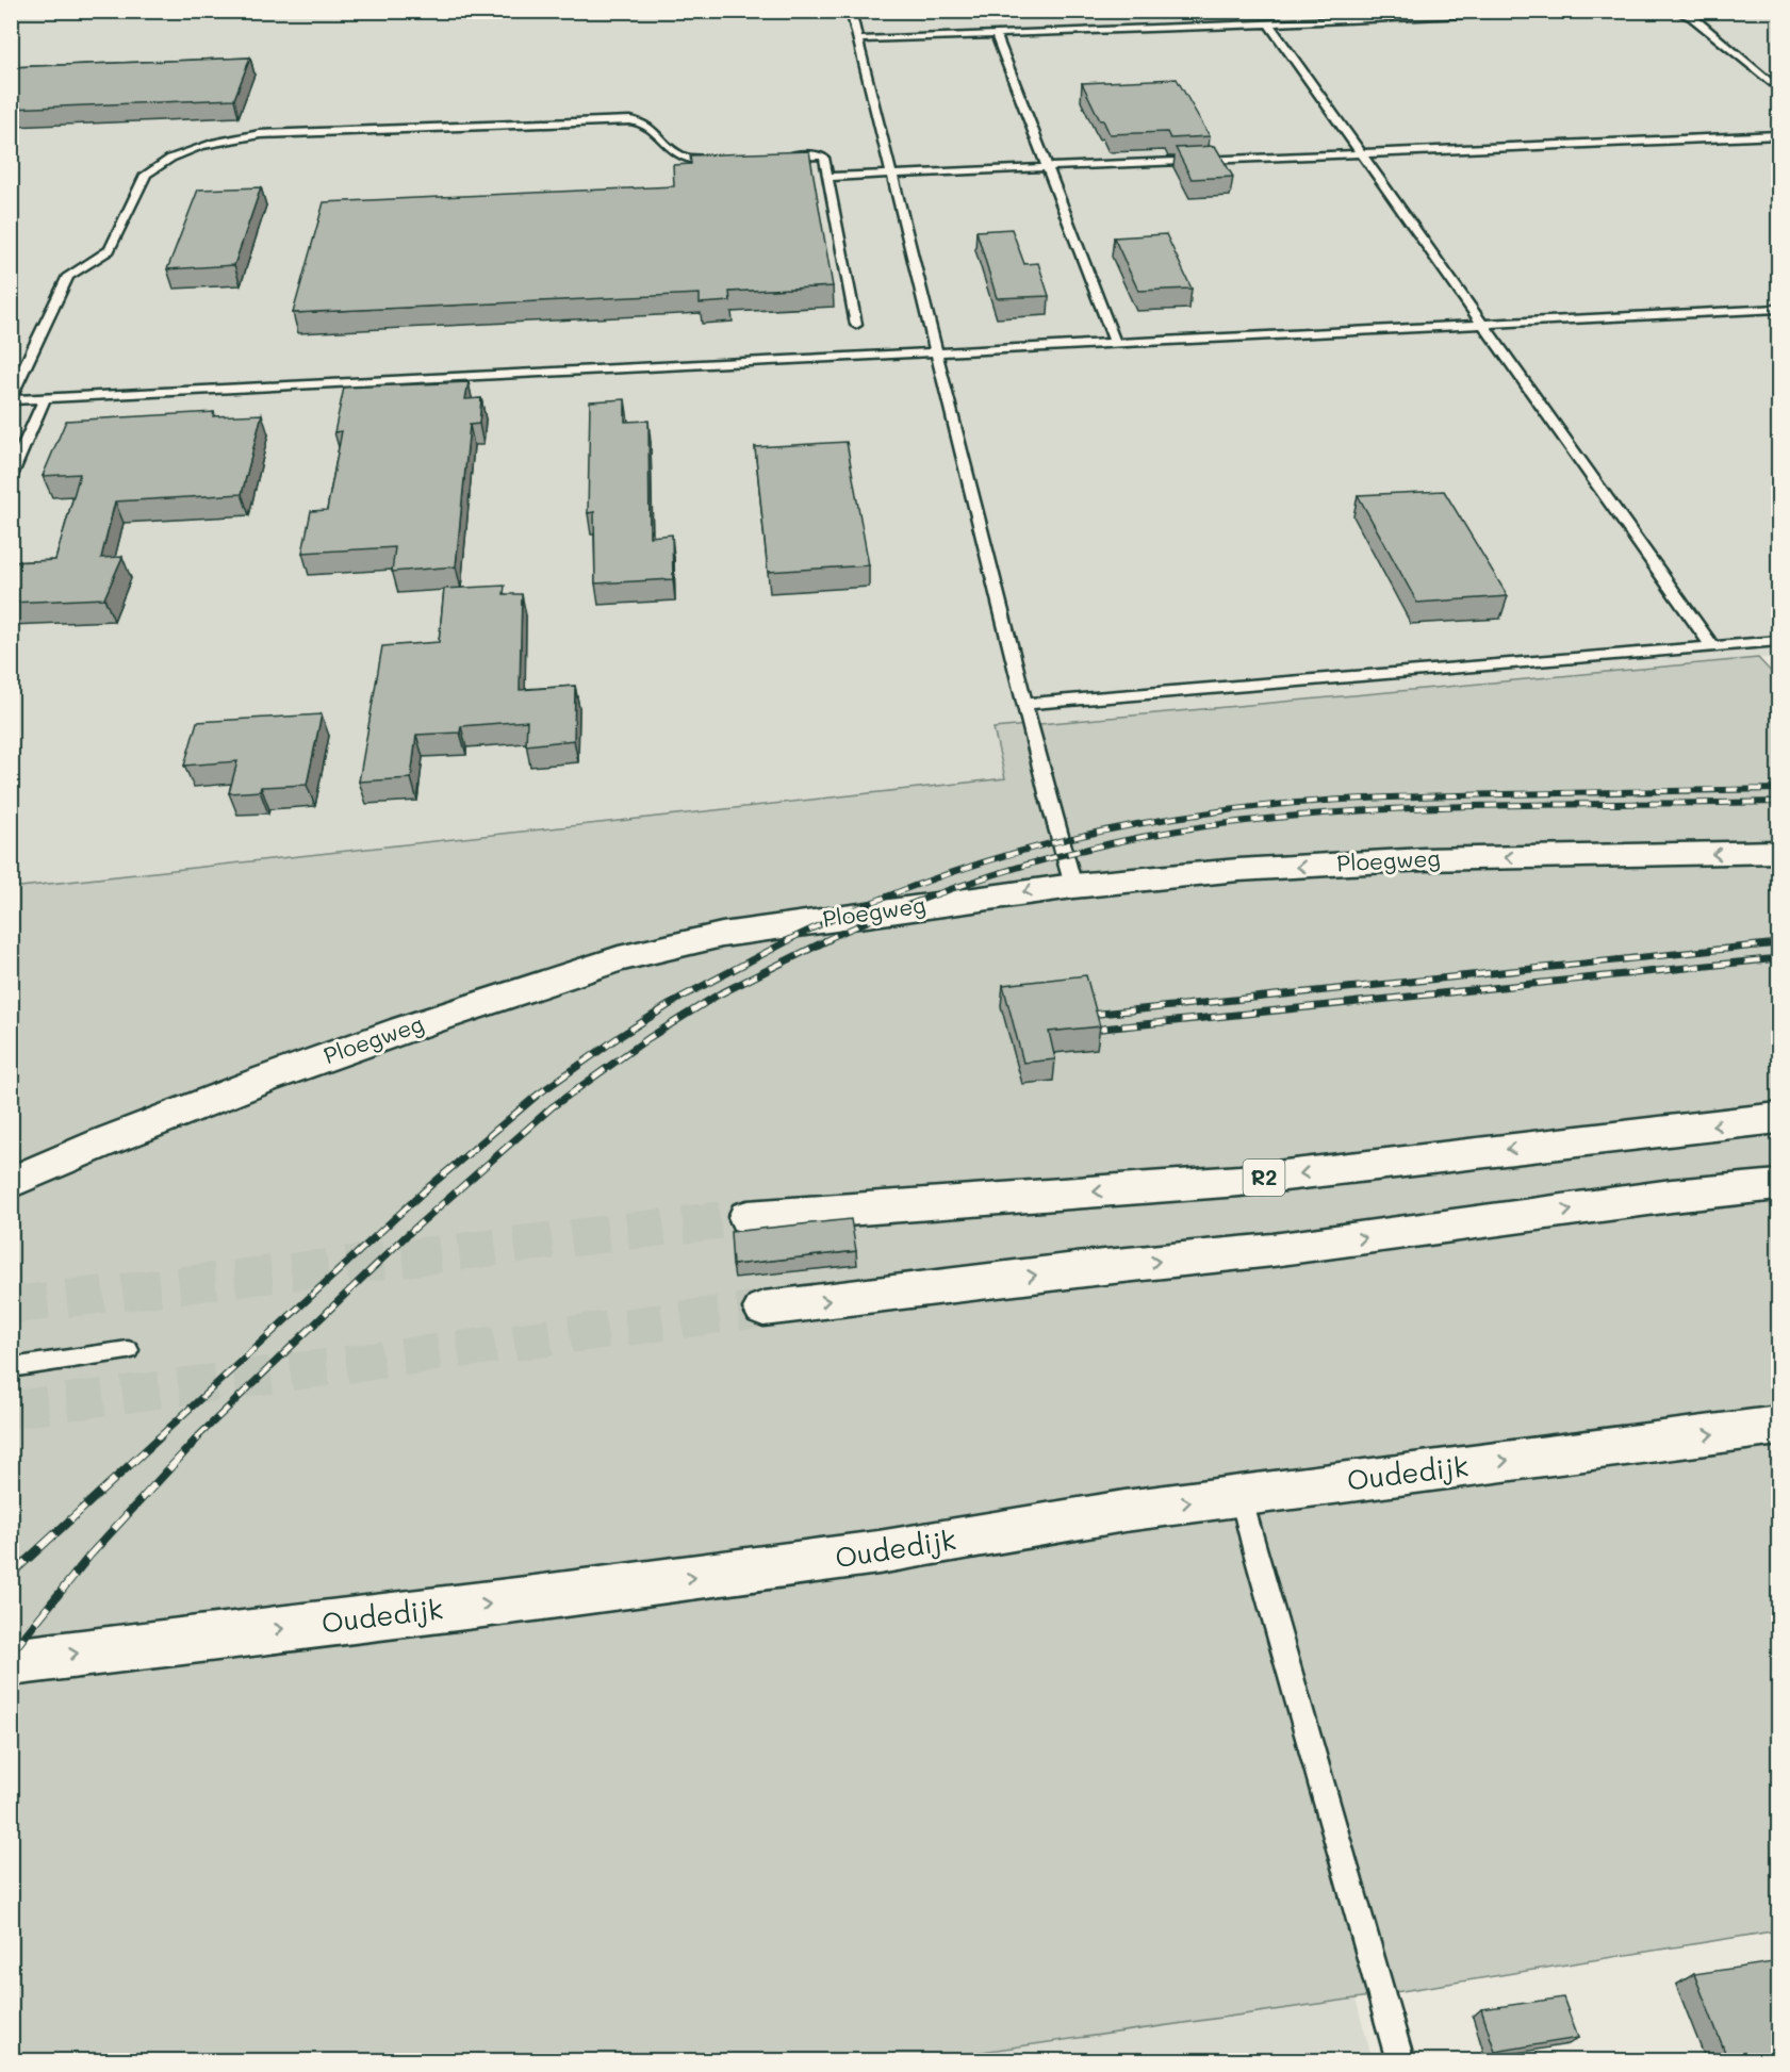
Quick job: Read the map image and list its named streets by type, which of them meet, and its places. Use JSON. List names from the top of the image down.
{
  "streets": {
    "main road": ["Ploegweg", "R2", "Oudedijk"]
  }
}
